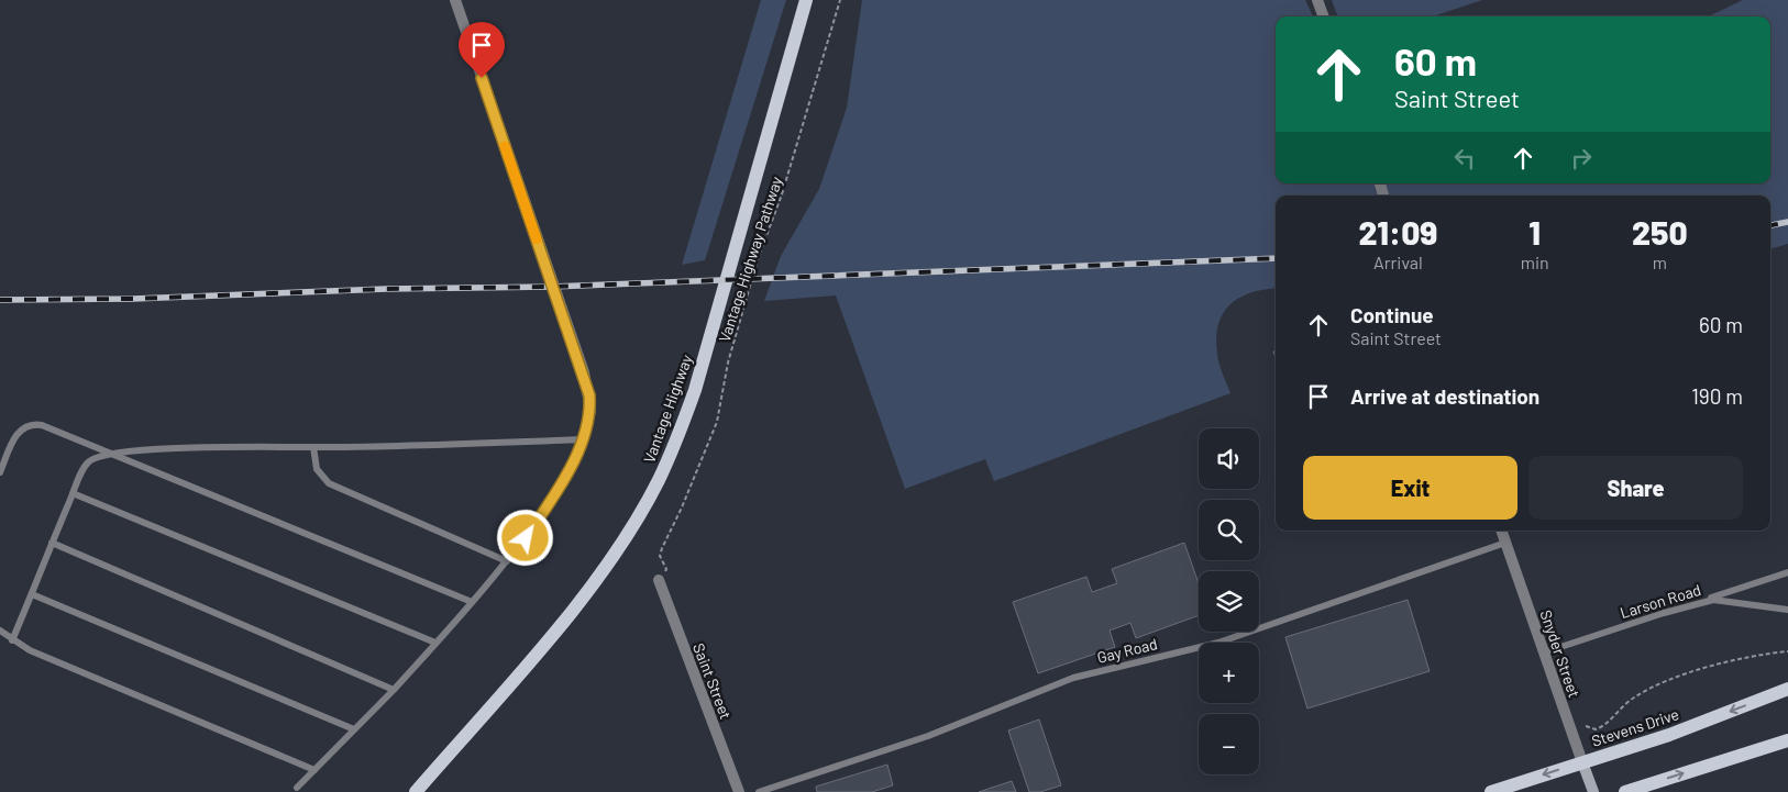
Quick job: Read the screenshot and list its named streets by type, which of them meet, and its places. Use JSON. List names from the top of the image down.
{
  "streets": {
    "main road": ["Vantage Highway", "Stevens Drive"],
    "street": ["Snyder Street", "Saint Street"],
    "lane": ["Larson Road", "Gay Road"],
    "path": ["Vantage Highway Pathway"]
  },
  "crossings": [
    ["Vantage Highway Pathway", "Saint Street"],
    ["Larson Road", "Snyder Street"],
    ["Gay Road", "Snyder Street"],
    ["Snyder Street", "Stevens Drive"]
  ],
  "page": {
    "turn": ["60 m", "Saint Street"],
    "eta": [
      "21:09",
      "Arrival",
      "1",
      "min",
      "250",
      "m"
    ],
    "list": [
      {
        "name": "Continue",
        "note": "Saint Street",
        "value": "60 m"
      },
      {
        "name": "Arrive at destination",
        "value": "190 m"
      }
    ],
    "map_buttons": ["+", "−"],
    "buttons": ["Exit", "Share"]
  }
}
